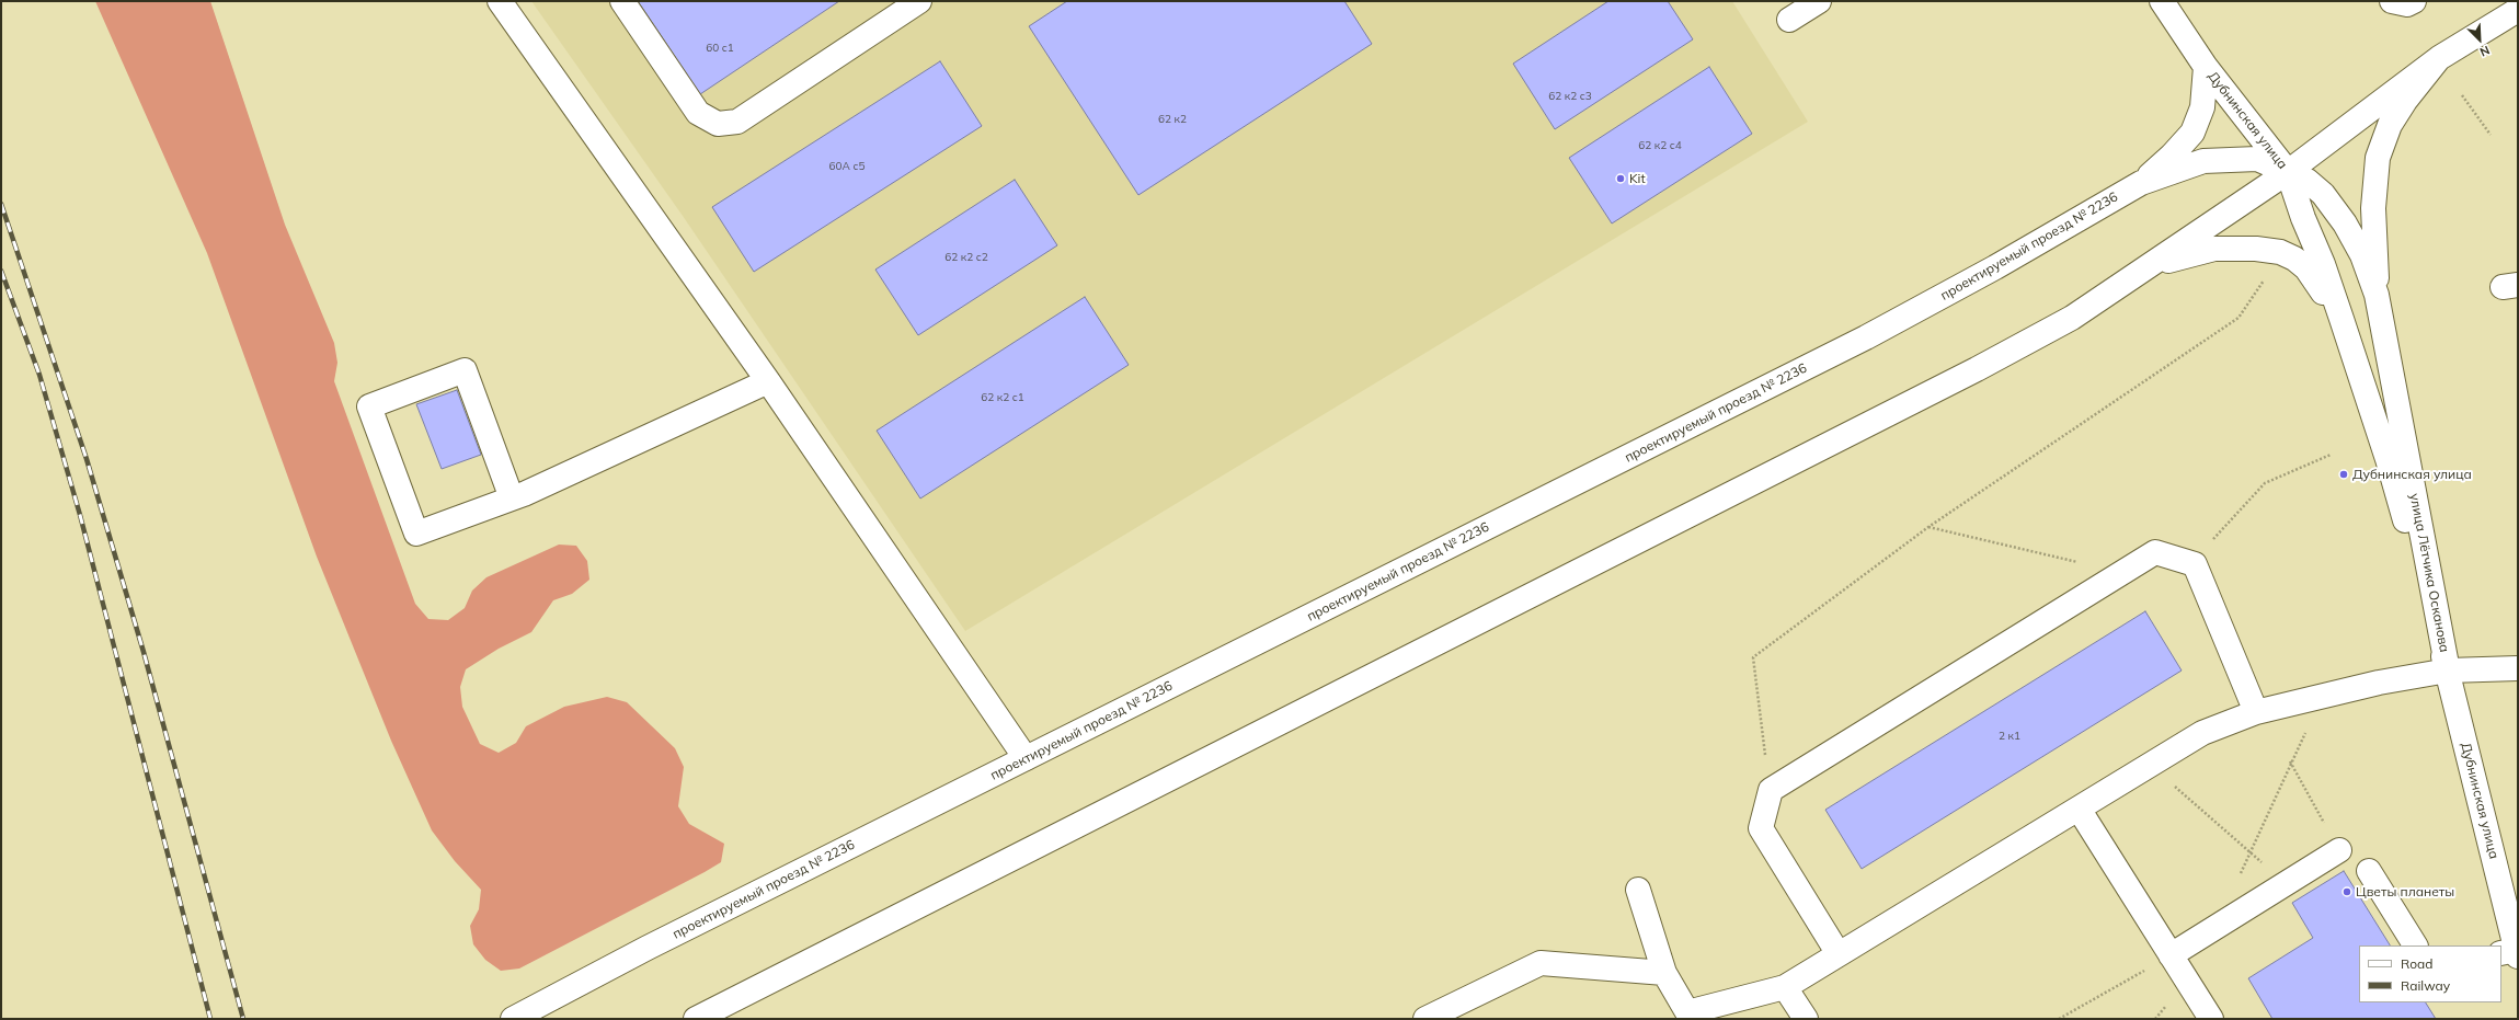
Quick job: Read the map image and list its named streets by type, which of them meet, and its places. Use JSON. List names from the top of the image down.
{
  "streets": {
    "main road": ["Дубнинская улица", "проектируемый проезд № 2236", "улица Лётчика Осканова"]
  },
  "crossings": [
    ["Дубнинская улица", "проектируемый проезд № 2236"],
    ["Дубнинская улица", "улица Лётчика Осканова"],
    ["проектируемый проезд № 2236", "улица Лётчика Осканова"]
  ],
  "places": ["Kit", "Дубнинская улица", "Цветы планеты"],
  "house_numbers": [
    "60 с1",
    "62 к2 с3",
    "62 к2",
    "62 к2 с4",
    "60А с5",
    "62 к2 с2",
    "62 к2 с1",
    "2 к1"
  ],
  "legend": ["Road", "Railway"],
  "north": "bottom right"
}
